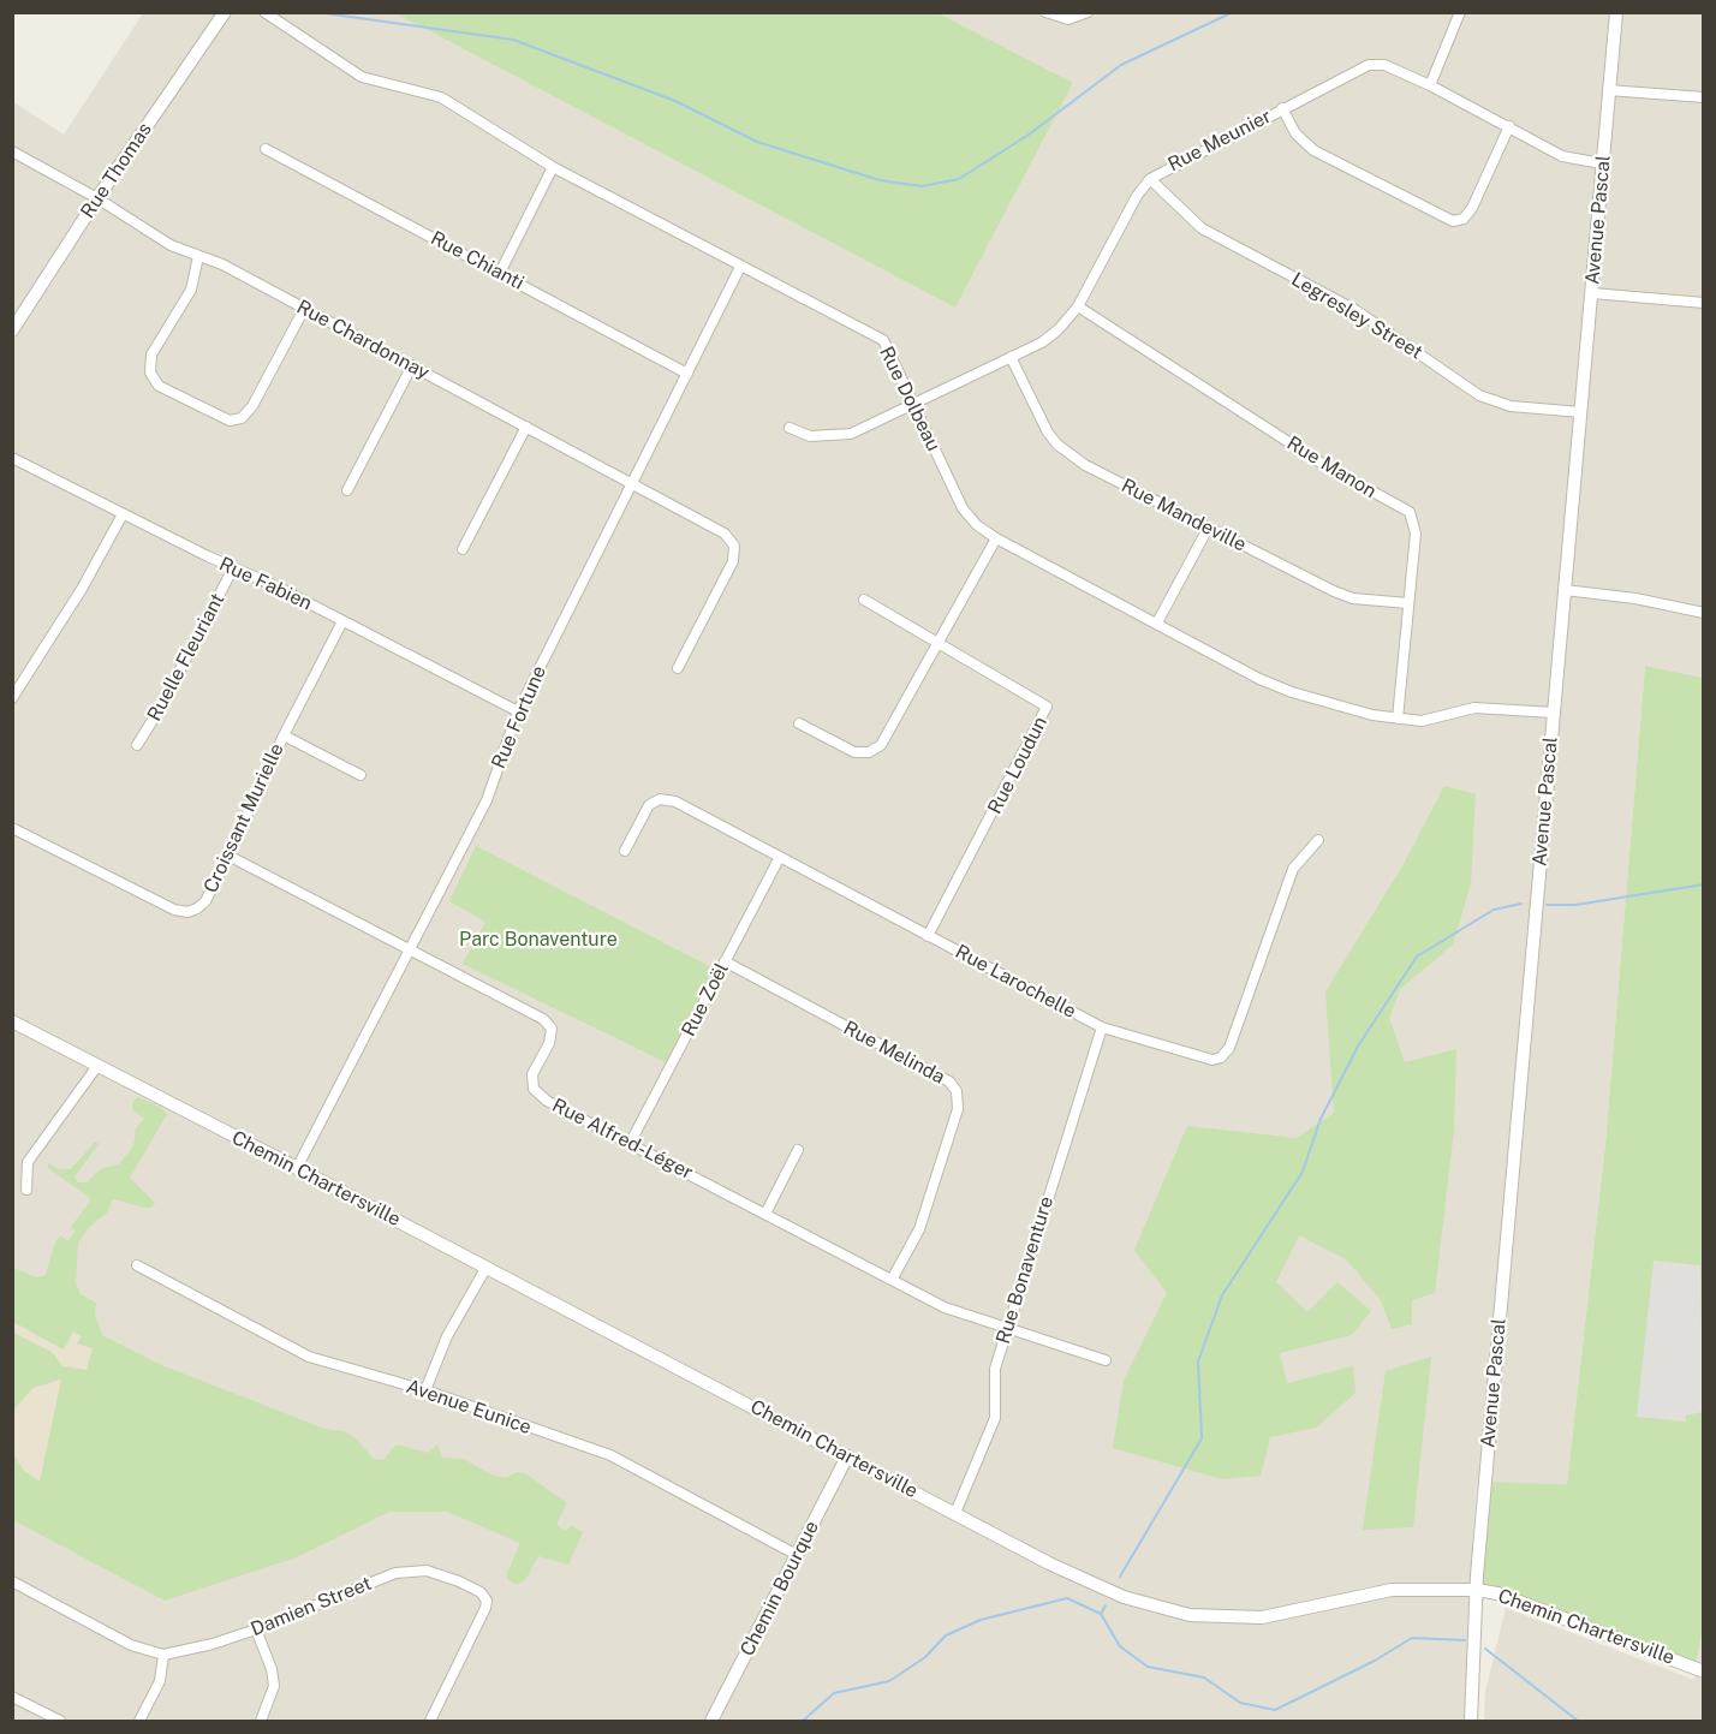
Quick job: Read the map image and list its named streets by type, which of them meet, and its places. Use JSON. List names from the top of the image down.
{
  "streets": {
    "street": [
      "Rue Meunier",
      "Rue Thomas",
      "Avenue Pascal",
      "Rue Chianti",
      "Legresley Street",
      "Rue Chardonnay",
      "Rue Dolbeau",
      "Rue Manon",
      "Rue Mandeville",
      "Rue Fabien",
      "Ruelle Fleuriant",
      "Rue Fortune",
      "Rue Loudun",
      "Croissant Murielle",
      "Rue Larochelle",
      "Rue Zoël",
      "Rue Melinda",
      "Rue Alfred-Léger",
      "Chemin Chartersville",
      "Rue Bonaventure",
      "Avenue Eunice",
      "Chemin Bourque",
      "Damien Street"
    ]
  },
  "crossings": [
    ["Rue Meunier", "Avenue Pascal"],
    ["Rue Meunier", "Legresley Street"],
    ["Rue Meunier", "Rue Dolbeau"],
    ["Rue Meunier", "Rue Manon"],
    ["Rue Meunier", "Rue Mandeville"],
    ["Rue Thomas", "Rue Chardonnay"],
    ["Avenue Pascal", "Legresley Street"],
    ["Avenue Pascal", "Rue Dolbeau"],
    ["Avenue Pascal", "Chemin Chartersville"],
    ["Rue Chianti", "Rue Fortune"],
    ["Rue Chardonnay", "Rue Fortune"],
    ["Rue Dolbeau", "Rue Manon"],
    ["Rue Dolbeau", "Rue Fortune"],
    ["Rue Manon", "Rue Mandeville"],
    ["Rue Fabien", "Ruelle Fleuriant"],
    ["Rue Fabien", "Rue Fortune"],
    ["Rue Fabien", "Croissant Murielle"],
    ["Rue Fortune", "Rue Alfred-Léger"],
    ["Rue Fortune", "Chemin Chartersville"],
    ["Rue Loudun", "Rue Larochelle"],
    ["Croissant Murielle", "Rue Alfred-Léger"],
    ["Rue Larochelle", "Rue Zoël"],
    ["Rue Larochelle", "Rue Bonaventure"],
    ["Rue Zoël", "Rue Melinda"],
    ["Rue Zoël", "Rue Alfred-Léger"],
    ["Rue Melinda", "Rue Alfred-Léger"],
    ["Rue Alfred-Léger", "Rue Bonaventure"],
    ["Chemin Chartersville", "Rue Bonaventure"],
    ["Chemin Chartersville", "Chemin Bourque"],
    ["Avenue Eunice", "Chemin Bourque"]
  ],
  "parks": ["Parc Bonaventure"]
}
